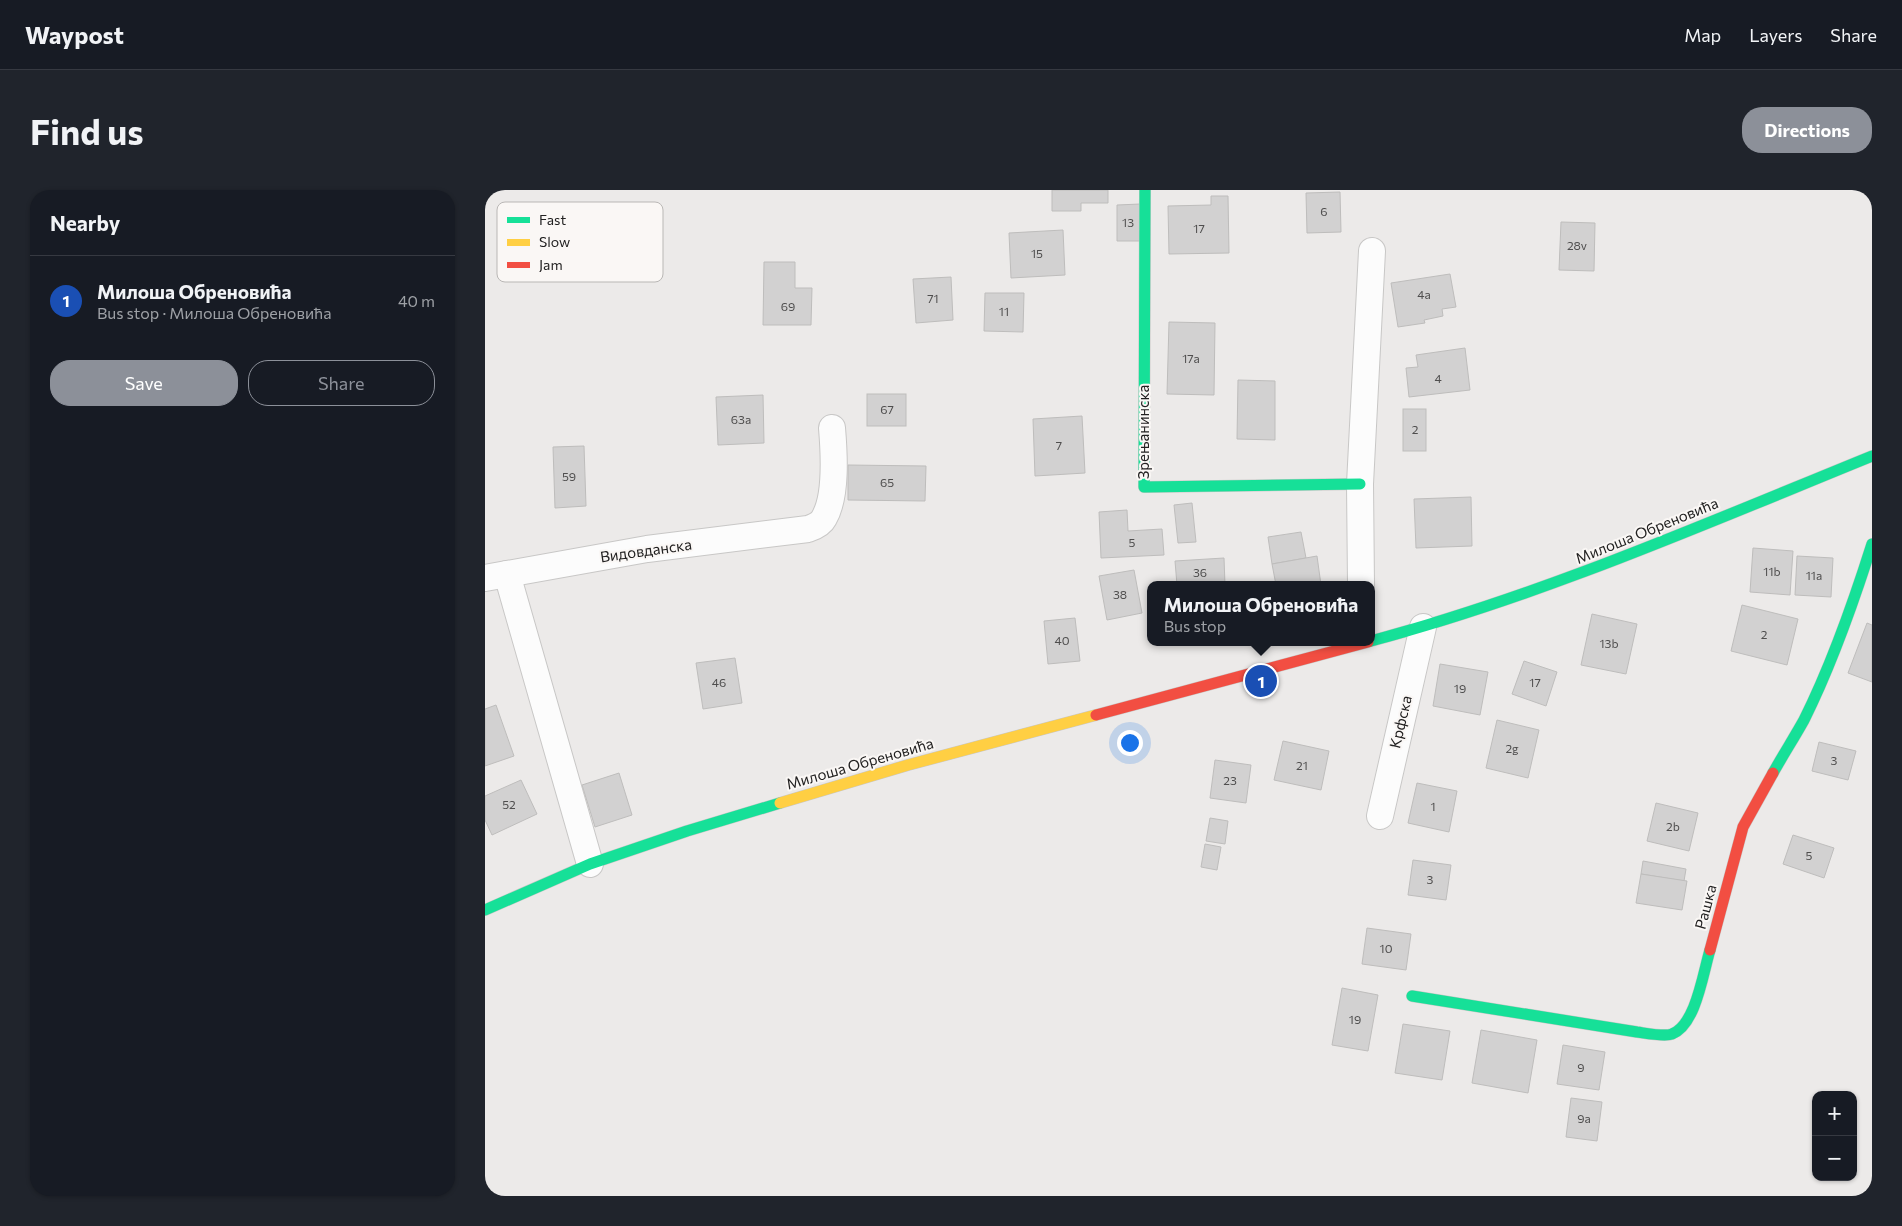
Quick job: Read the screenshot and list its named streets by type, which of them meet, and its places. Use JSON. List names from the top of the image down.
{
  "streets": {
    "street": [
      "Зрењанинска",
      "Милоша Обреновића",
      "Видовданска",
      "Крфска",
      "Рашка"
    ]
  },
  "crossings": [
    ["Милоша Обреновића", "Крфска"]
  ],
  "house_numbers": [
    "6",
    "13",
    "17",
    "28v",
    "15",
    "4a",
    "71",
    "69",
    "11",
    "17a",
    "4",
    "67",
    "63a",
    "2",
    "7",
    "59",
    "65",
    "5",
    "11b",
    "36",
    "11a",
    "38",
    "2",
    "40",
    "13b",
    "46",
    "17",
    "19",
    "2g",
    "3",
    "21",
    "23",
    "52",
    "1",
    "2b",
    "5",
    "3",
    "10",
    "19",
    "9",
    "9a"
  ],
  "legend": ["Fast", "Slow", "Jam"],
  "page": {
    "header": "Waypost",
    "nav": ["Map", "Layers", "Share"],
    "buttons": [
      "Directions",
      ["Save", "Share"]
    ],
    "title": "Find us",
    "heading": "Nearby",
    "list": [
      {
        "mark": "1",
        "name": "Милоша Обреновића",
        "note": "Bus stop · Милоша Обреновића",
        "value": "40 m"
      }
    ],
    "popup": ["Милоша Обреновића", "Bus stop"],
    "pins": "1",
    "map_buttons": ["+", "−"]
  }
}
